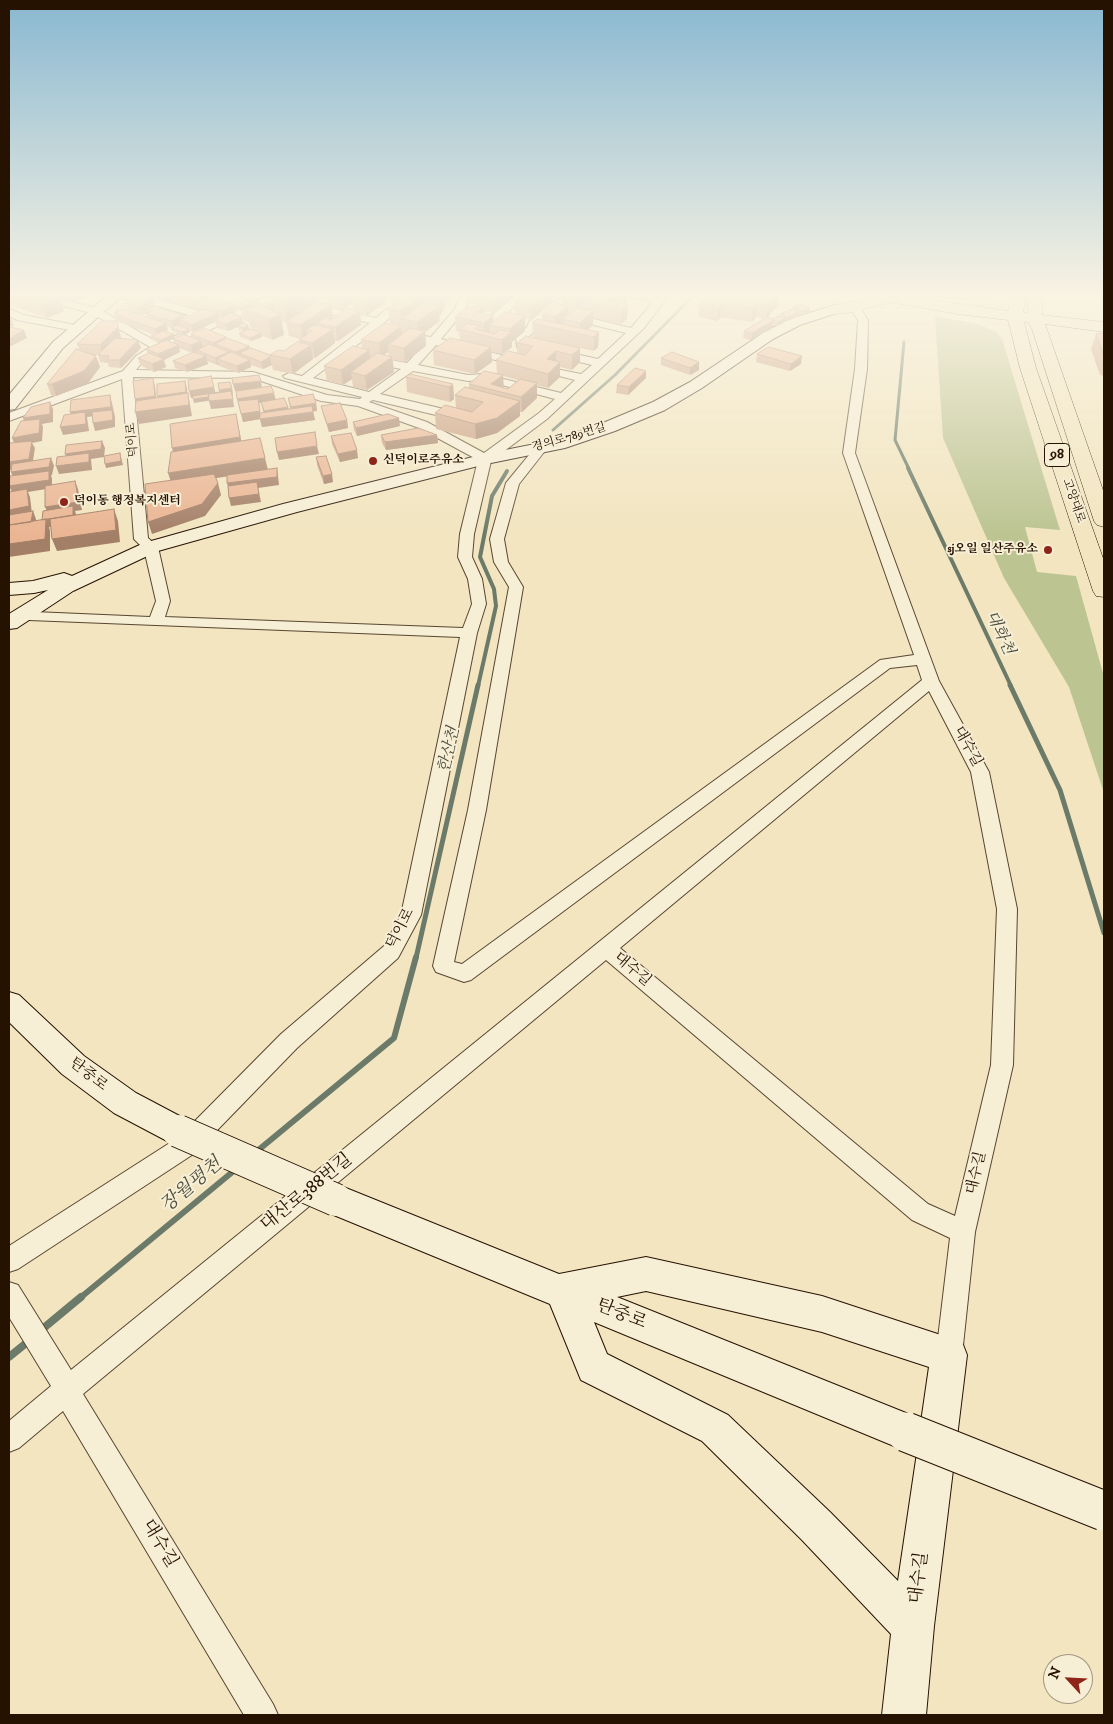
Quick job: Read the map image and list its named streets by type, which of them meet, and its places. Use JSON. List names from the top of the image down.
{
  "streets": {
    "main road": [
      "경의로789번길",
      "98",
      "고양대로",
      "대수길",
      "탄중로"
    ],
    "street": ["덕이로", "대산로388번길"]
  },
  "crossings": [
    ["경의로789번길", "덕이로"],
    ["덕이로", "탄중로"],
    ["대수길", "대산로388번길"]
  ],
  "water": ["대화천", "한산천", "장월평천"],
  "places": ["신덕이로주유소", "덕이동 행정복지센터", "sj오일 일산주유소"],
  "north": "top left"
}
